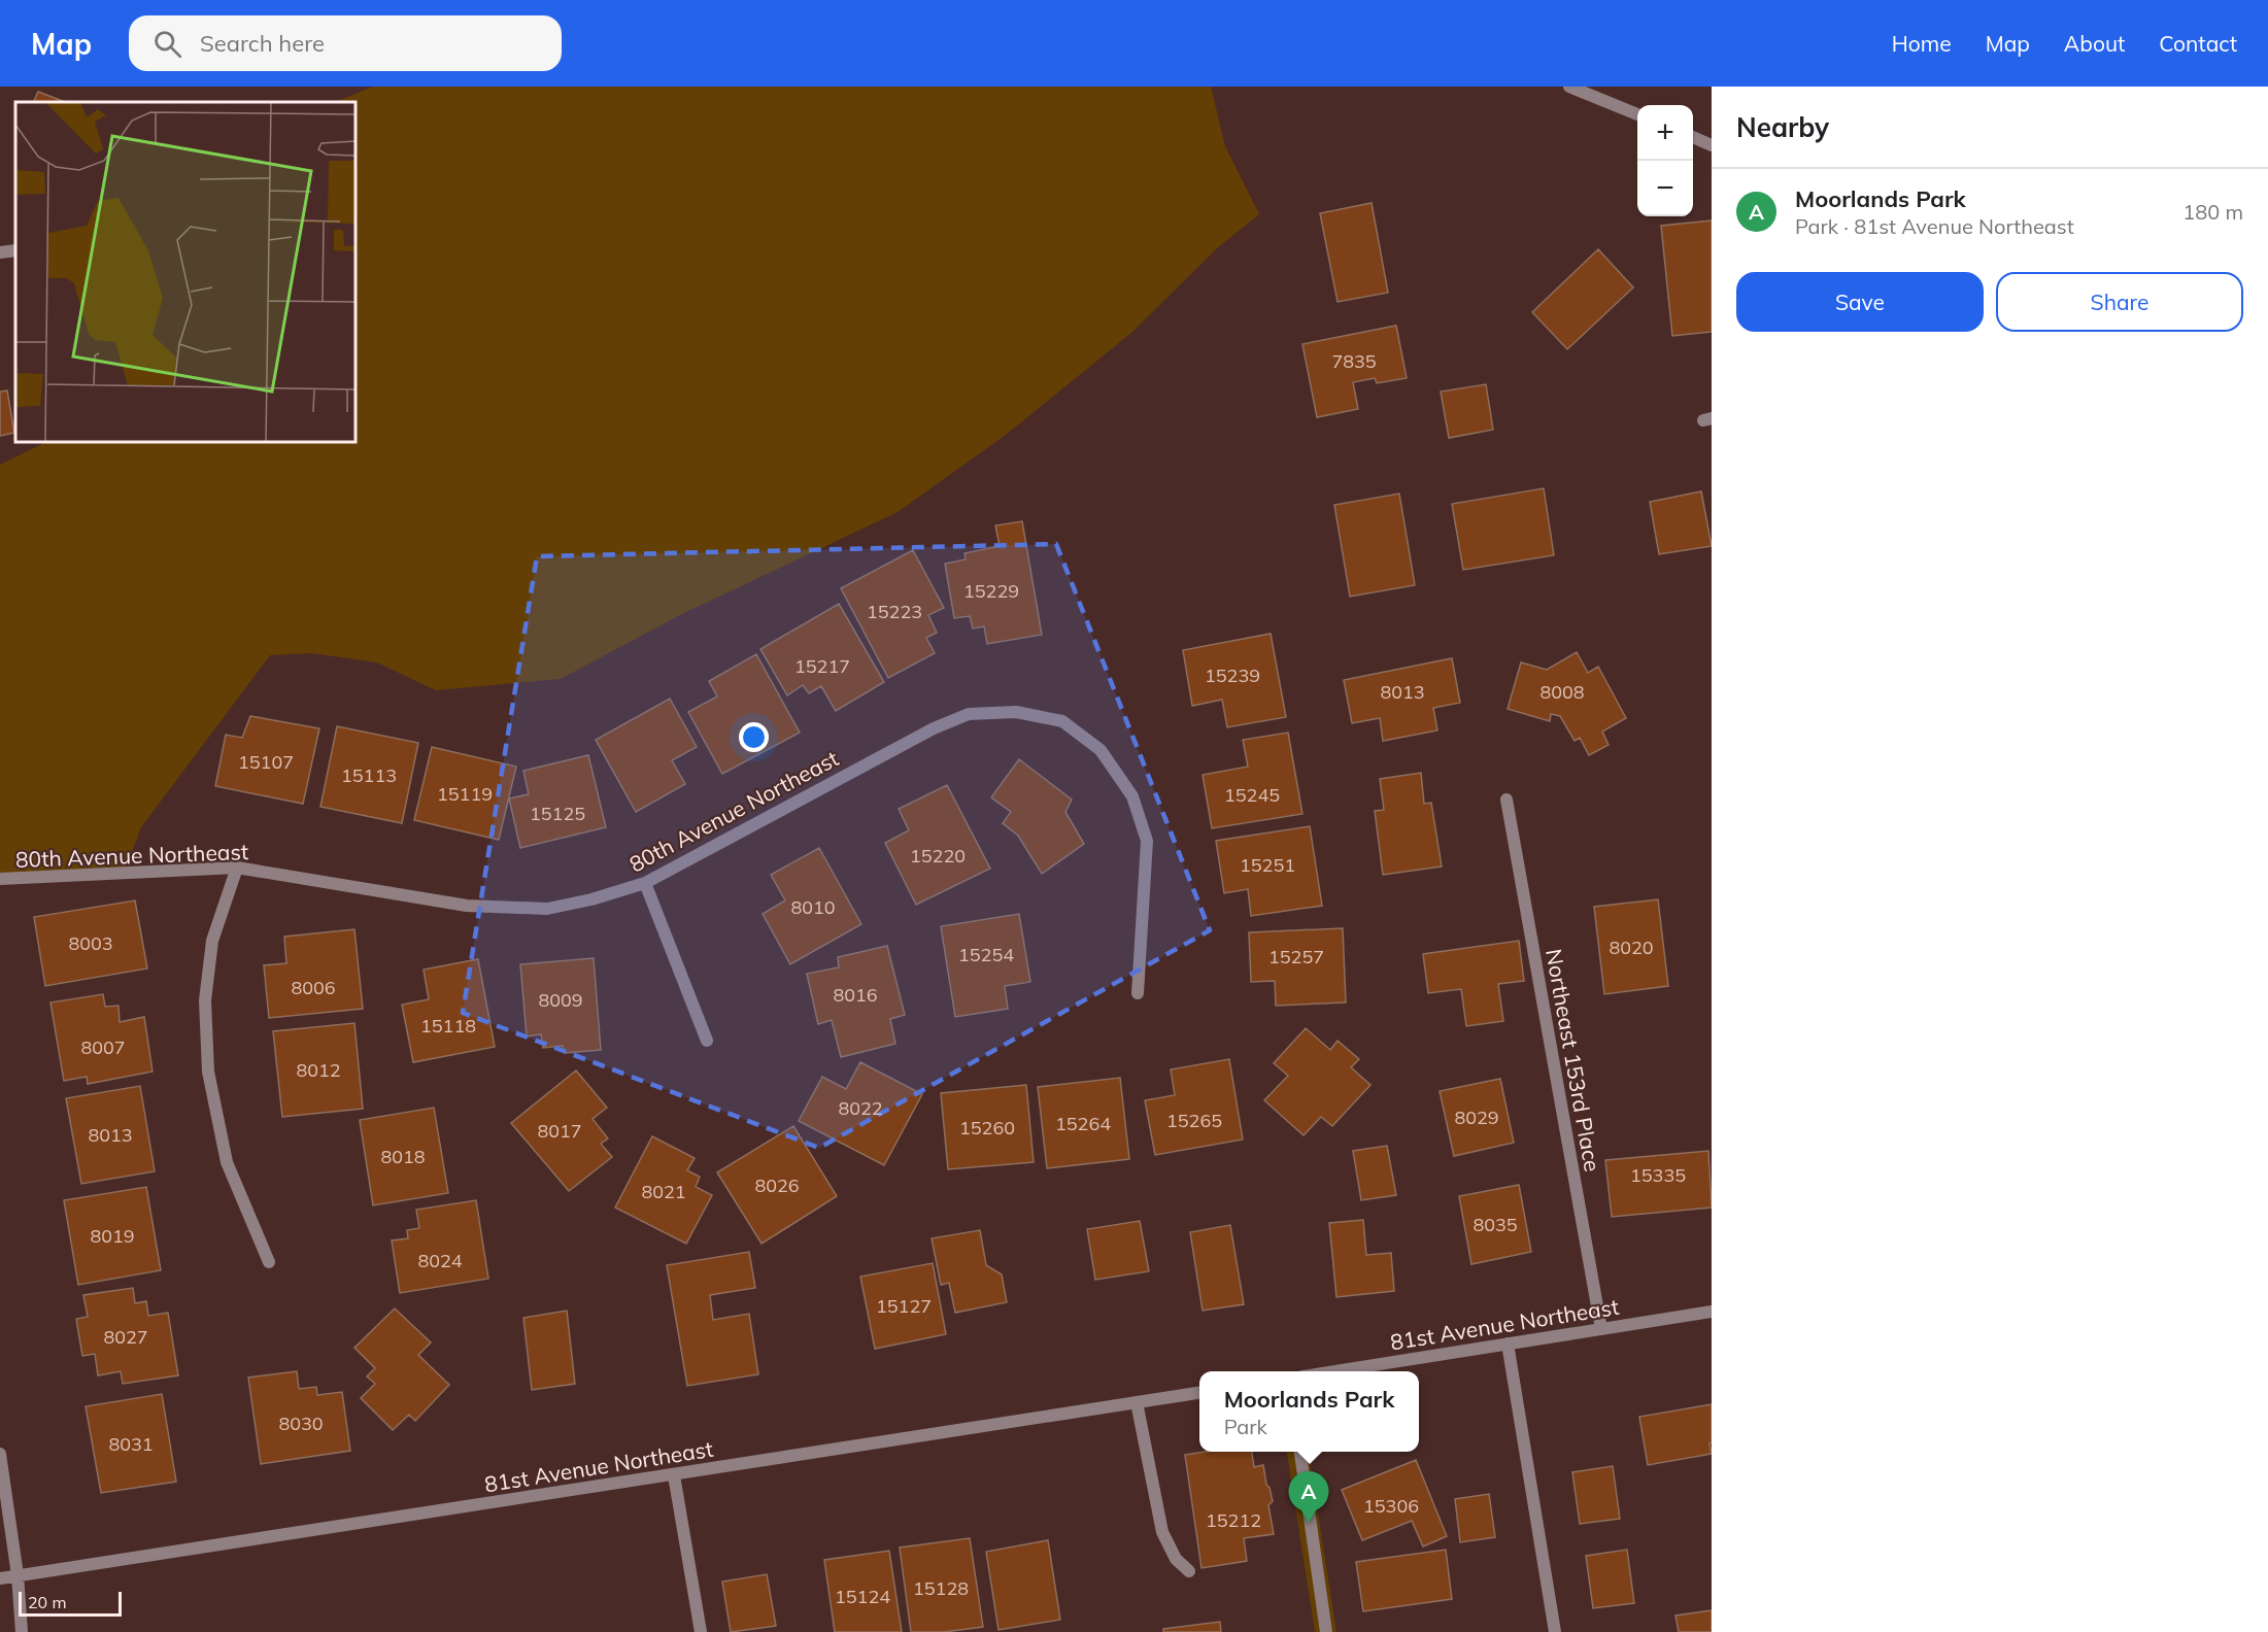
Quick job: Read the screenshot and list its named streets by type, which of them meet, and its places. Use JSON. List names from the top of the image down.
{
  "streets": {
    "street": ["80th Avenue Northeast", "Northeast 153rd Place", "81st Avenue Northeast"]
  },
  "crossings": [
    ["Northeast 153rd Place", "81st Avenue Northeast"]
  ],
  "house_numbers": [
    "7835",
    "15229",
    "15223",
    "15217",
    "15239",
    "8013",
    "8008",
    "15107",
    "15113",
    "15119",
    "15245",
    "15125",
    "15220",
    "15251",
    "8010",
    "8003",
    "8020",
    "15254",
    "15257",
    "8006",
    "8016",
    "8009",
    "15118",
    "8007",
    "8012",
    "8022",
    "8029",
    "15265",
    "15264",
    "15260",
    "8017",
    "8013",
    "8018",
    "15335",
    "8026",
    "8021",
    "8035",
    "8019",
    "8024",
    "15127",
    "8027",
    "8030",
    "8031",
    "15306",
    "15212",
    "15128",
    "15124"
  ],
  "scale_bar": "20 m",
  "page": {
    "header": "Map",
    "search": "Search here",
    "nav": [
      "Home",
      "Map",
      "About",
      "Contact"
    ],
    "heading": "Nearby",
    "map_buttons": ["+", "−"],
    "list": [
      {
        "mark": "A",
        "name": "Moorlands Park",
        "note": "Park · 81st Avenue Northeast",
        "value": "180 m"
      }
    ],
    "buttons": ["Save", "Share"],
    "popup": ["Moorlands Park", "Park"],
    "pins": "A",
    "scale": "20 m"
  }
}
